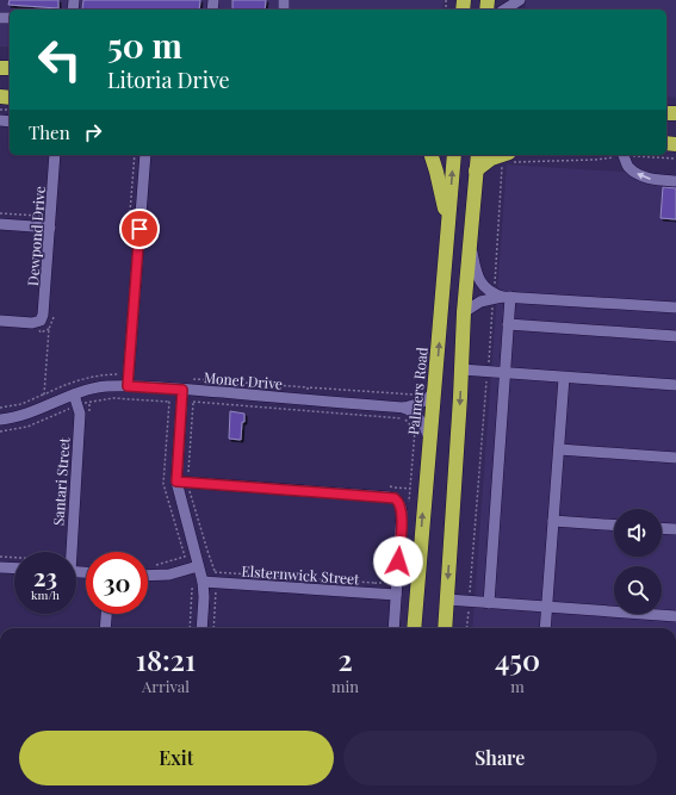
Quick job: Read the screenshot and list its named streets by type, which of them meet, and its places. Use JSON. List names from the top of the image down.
{
  "streets": {
    "highway": ["Palmers Road"],
    "street": [
      "Dewpond Drive",
      "Monet Drive",
      "Santari Street",
      "Elsternwick Street"
    ]
  },
  "crossings": [
    ["Monet Drive", "Palmers Road"],
    ["Monet Drive", "Santari Street"]
  ],
  "page": {
    "turn": ["50 m", "Litoria Drive"],
    "then": "Then",
    "speed": "23 km/h",
    "limit": "30",
    "eta": [
      "18:21",
      "Arrival",
      "2",
      "min",
      "450",
      "m"
    ],
    "buttons": ["Exit", "Share"]
  }
}
